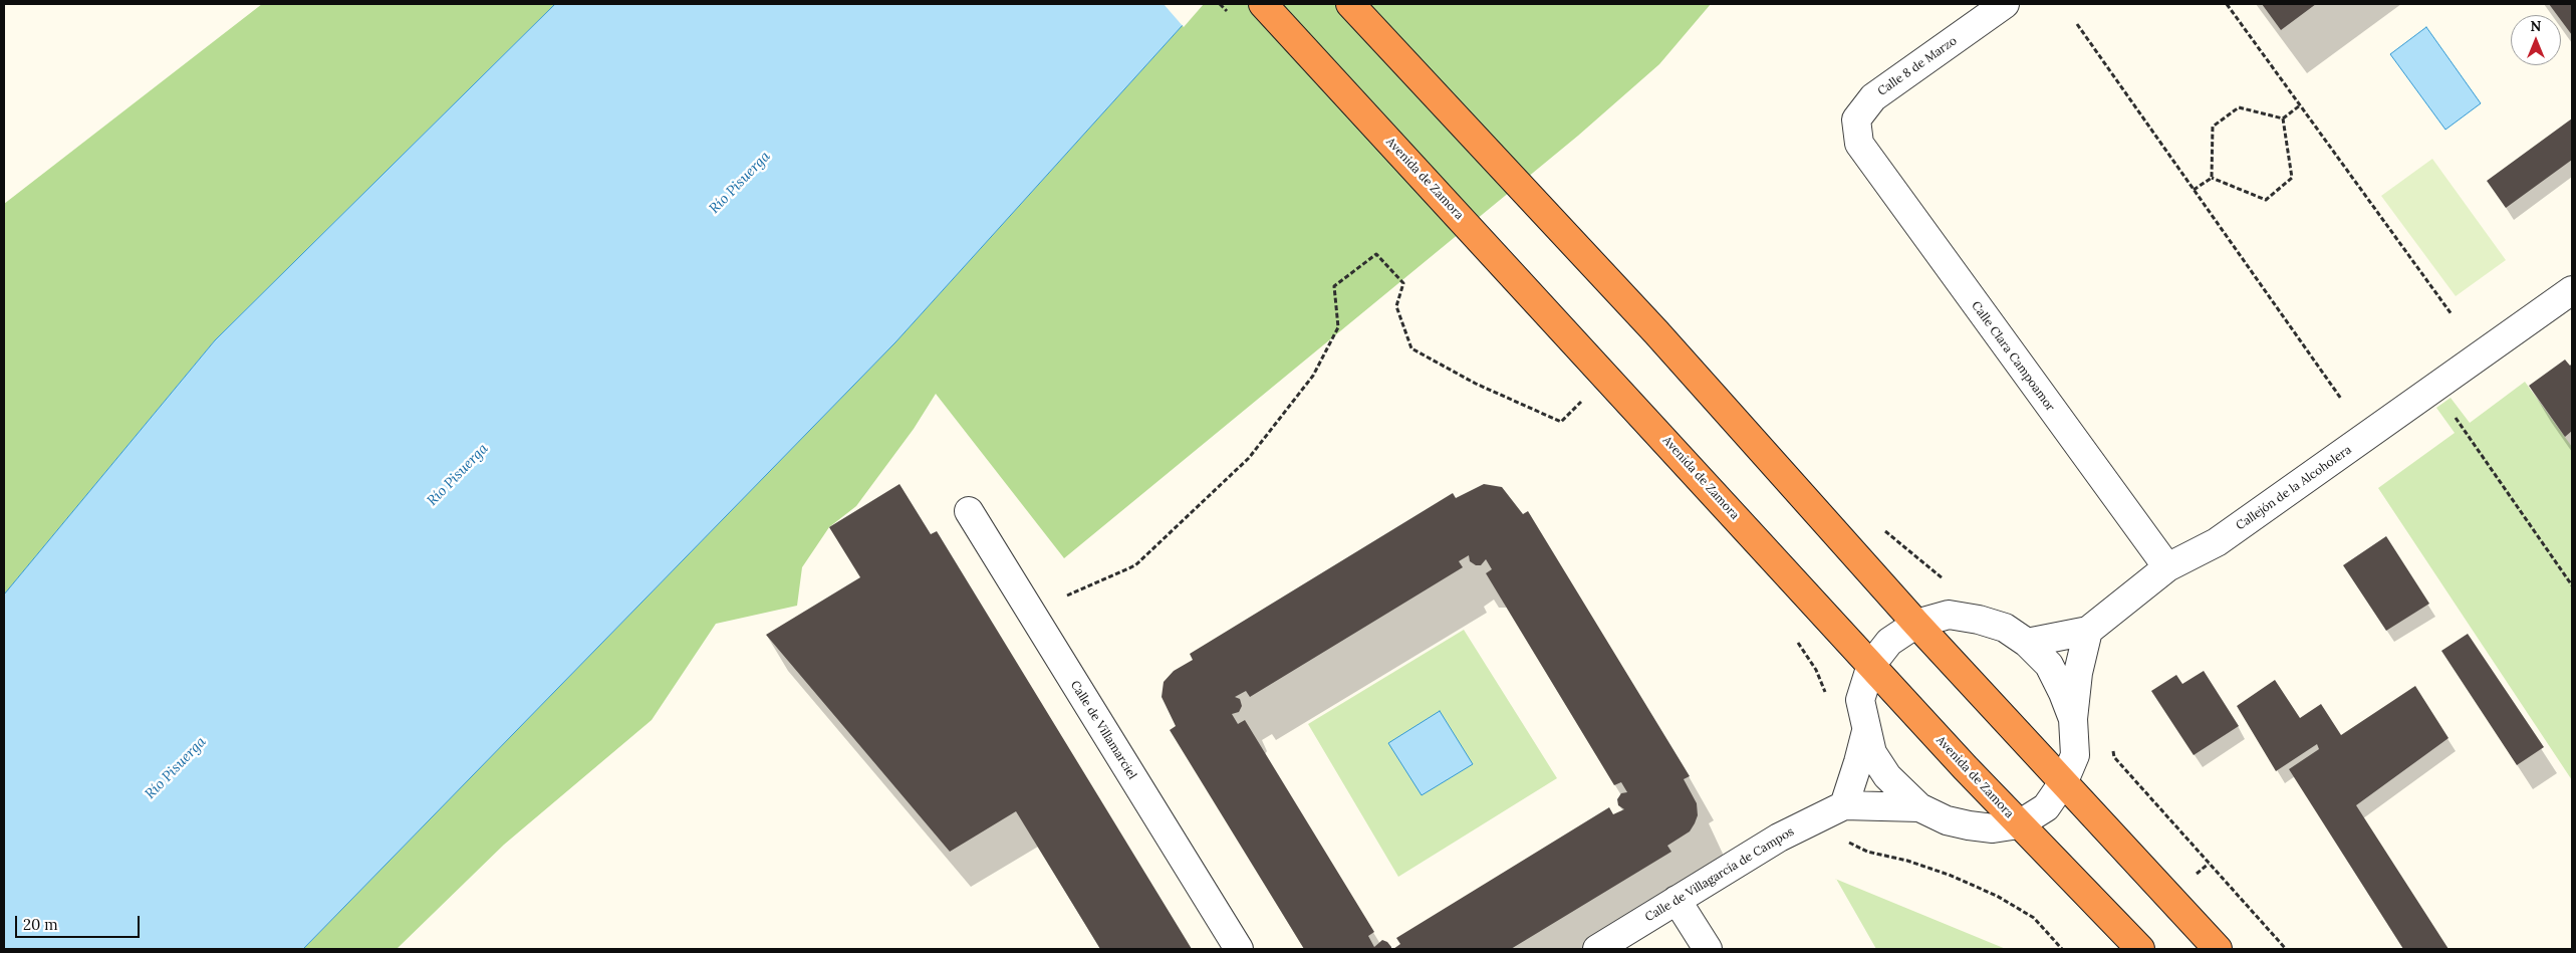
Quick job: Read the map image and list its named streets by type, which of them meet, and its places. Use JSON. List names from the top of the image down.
{
  "streets": {
    "highway": ["Avenida de Zamora"],
    "street": [
      "Calle 8 de Marzo",
      "Calle Clara Campoamor",
      "Callejón de la Alcoholera",
      "Calle de Villamarciel",
      "Calle de Villagarcía de Campos"
    ]
  },
  "crossings": [
    ["Calle 8 de Marzo", "Calle Clara Campoamor"],
    ["Calle Clara Campoamor", "Callejón de la Alcoholera"]
  ],
  "water": ["Río Pisuerga"],
  "scale_bar": "20 m",
  "north": "top"
}
